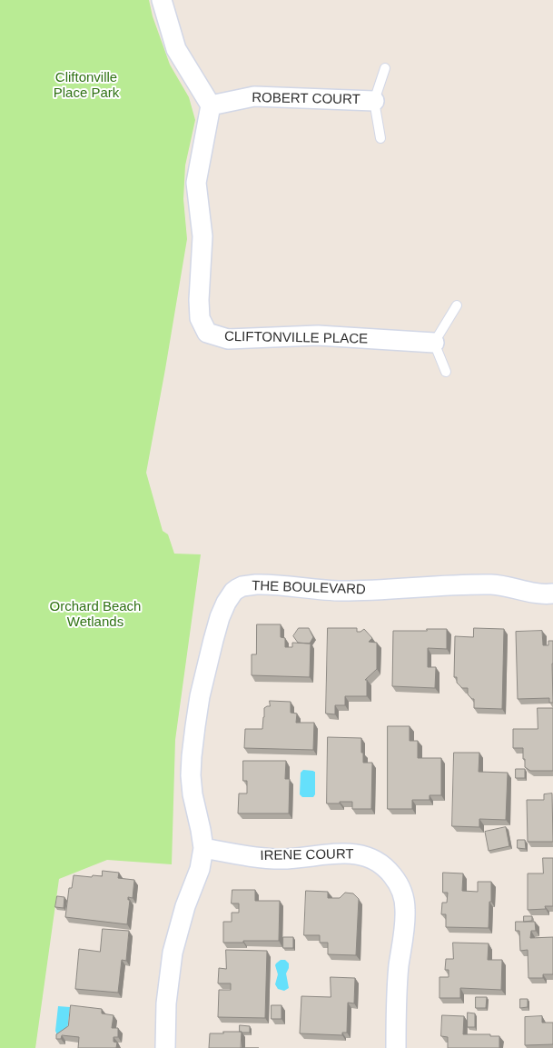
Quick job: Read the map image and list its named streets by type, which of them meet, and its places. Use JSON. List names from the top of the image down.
{
  "streets": {
    "street": [
      "ROBERT COURT",
      "CLIFTONVILLE PLACE",
      "THE BOULEVARD",
      "IRENE COURT"
    ]
  },
  "crossings": [
    ["ROBERT COURT", "CLIFTONVILLE PLACE"],
    ["THE BOULEVARD", "IRENE COURT"]
  ],
  "parks": ["Cliftonville Place Park", "Orchard Beach Wetlands"]
}
